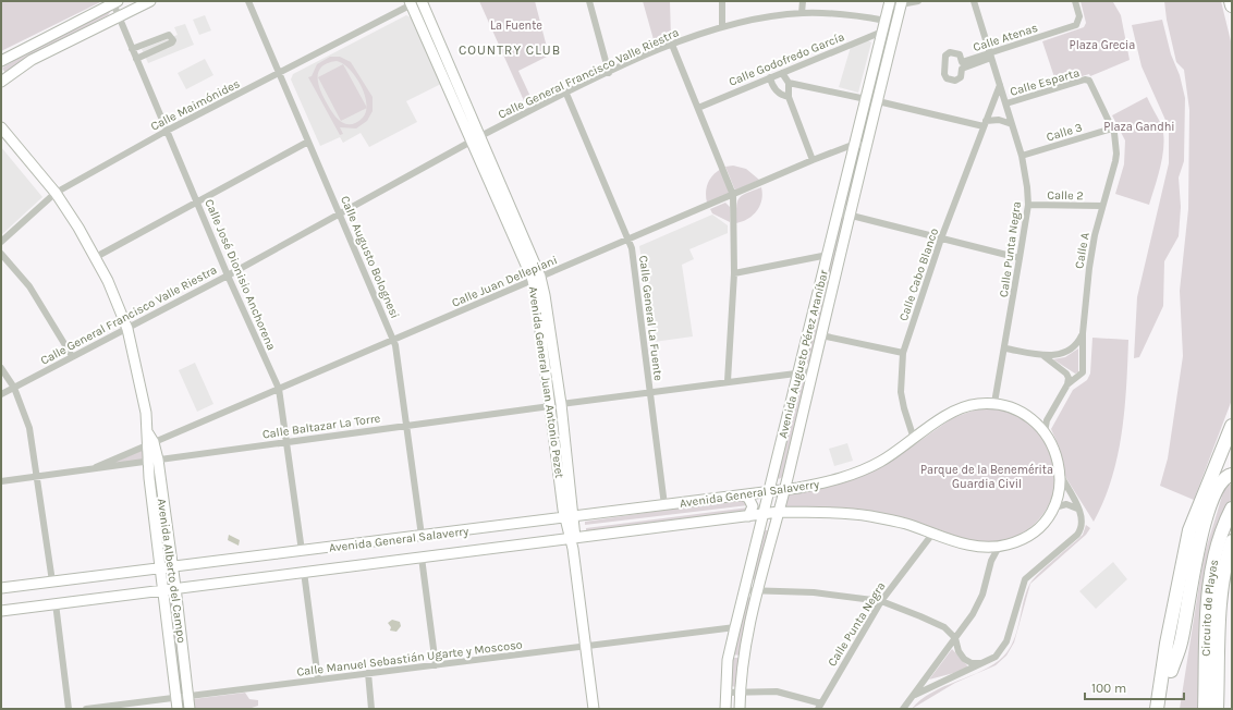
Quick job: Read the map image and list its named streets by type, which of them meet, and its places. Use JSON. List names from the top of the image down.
{
  "streets": {
    "highway": ["Circuito de Playas"],
    "main road": [
      "Avenida Augusto Pérez Araníbar",
      "Avenida General Juan Antonio Pezet",
      "Avenida General Salaverry",
      "Avenida Alberto del Campo"
    ],
    "street": [
      "Calle Atenas",
      "Calle Godofredo García",
      "Calle General Francisco Valle Riestra",
      "Calle Esparta",
      "Calle Maimónides",
      "Calle 3",
      "Calle 2",
      "Calle Punta Negra",
      "Calle A",
      "Calle Augusto Bolognesi",
      "Calle José Dionisio Anchorena",
      "Calle Cabo Blanco",
      "Calle Juan Dellepiani",
      "Calle General La Fuente",
      "Calle Baltazar La Torre",
      "Calle Manuel Sebastián Ugarte y Moscoso"
    ]
  },
  "crossings": [
    ["Calle Atenas", "Calle Punta Negra"],
    ["Calle Godofredo García", "Calle General Francisco Valle Riestra"],
    ["Calle Godofredo García", "Avenida Augusto Pérez Araníbar"],
    ["Calle General Francisco Valle Riestra", "Calle Augusto Bolognesi"],
    ["Calle General Francisco Valle Riestra", "Calle José Dionisio Anchorena"],
    ["Calle General Francisco Valle Riestra", "Calle General La Fuente"],
    ["Calle General Francisco Valle Riestra", "Avenida Augusto Pérez Araníbar"],
    ["Calle General Francisco Valle Riestra", "Avenida General Juan Antonio Pezet"],
    ["Calle General Francisco Valle Riestra", "Avenida Alberto del Campo"],
    ["Calle Esparta", "Calle Punta Negra"],
    ["Calle Esparta", "Calle A"],
    ["Calle Maimónides", "Calle Augusto Bolognesi"],
    ["Calle Maimónides", "Calle José Dionisio Anchorena"],
    ["Calle Maimónides", "Avenida General Juan Antonio Pezet"],
    ["Calle Maimónides", "Avenida Alberto del Campo"],
    ["Calle 3", "Calle Punta Negra"],
    ["Calle 3", "Calle A"],
    ["Calle 2", "Calle Punta Negra"],
    ["Calle 2", "Calle A"],
    ["Calle Punta Negra", "Calle Cabo Blanco"],
    ["Calle Punta Negra", "Avenida General Salaverry"],
    ["Calle A", "Avenida General Salaverry"],
    ["Calle Augusto Bolognesi", "Calle Juan Dellepiani"],
    ["Calle Augusto Bolognesi", "Calle Baltazar La Torre"],
    ["Calle Augusto Bolognesi", "Avenida General Salaverry"],
    ["Calle José Dionisio Anchorena", "Calle Juan Dellepiani"],
    ["Calle José Dionisio Anchorena", "Calle Baltazar La Torre"],
    ["Calle José Dionisio Anchorena", "Avenida General Salaverry"],
    ["Calle Cabo Blanco", "Avenida General Salaverry"],
    ["Calle Juan Dellepiani", "Calle General La Fuente"],
    ["Calle Juan Dellepiani", "Avenida Augusto Pérez Araníbar"],
    ["Calle Juan Dellepiani", "Avenida General Juan Antonio Pezet"],
    ["Calle Juan Dellepiani", "Calle Baltazar La Torre"],
    ["Calle Juan Dellepiani", "Avenida Alberto del Campo"],
    ["Calle General La Fuente", "Avenida General Salaverry"],
    ["Avenida Augusto Pérez Araníbar", "Avenida General Salaverry"],
    ["Avenida Augusto Pérez Araníbar", "Calle Manuel Sebastián Ugarte y Moscoso"],
    ["Avenida General Juan Antonio Pezet", "Calle Baltazar La Torre"],
    ["Avenida General Juan Antonio Pezet", "Avenida General Salaverry"],
    ["Avenida General Juan Antonio Pezet", "Calle Manuel Sebastián Ugarte y Moscoso"],
    ["Calle Baltazar La Torre", "Avenida Alberto del Campo"],
    ["Avenida General Salaverry", "Avenida Alberto del Campo"],
    ["Avenida Alberto del Campo", "Calle Manuel Sebastián Ugarte y Moscoso"]
  ],
  "districts": ["COUNTRY CLUB"],
  "parks": [
    "La Fuente",
    "Plaza Grecia",
    "Plaza Gandhi",
    "Parque de la Benemérita Guardia Civil"
  ],
  "scale_bar": "100 m"
}
